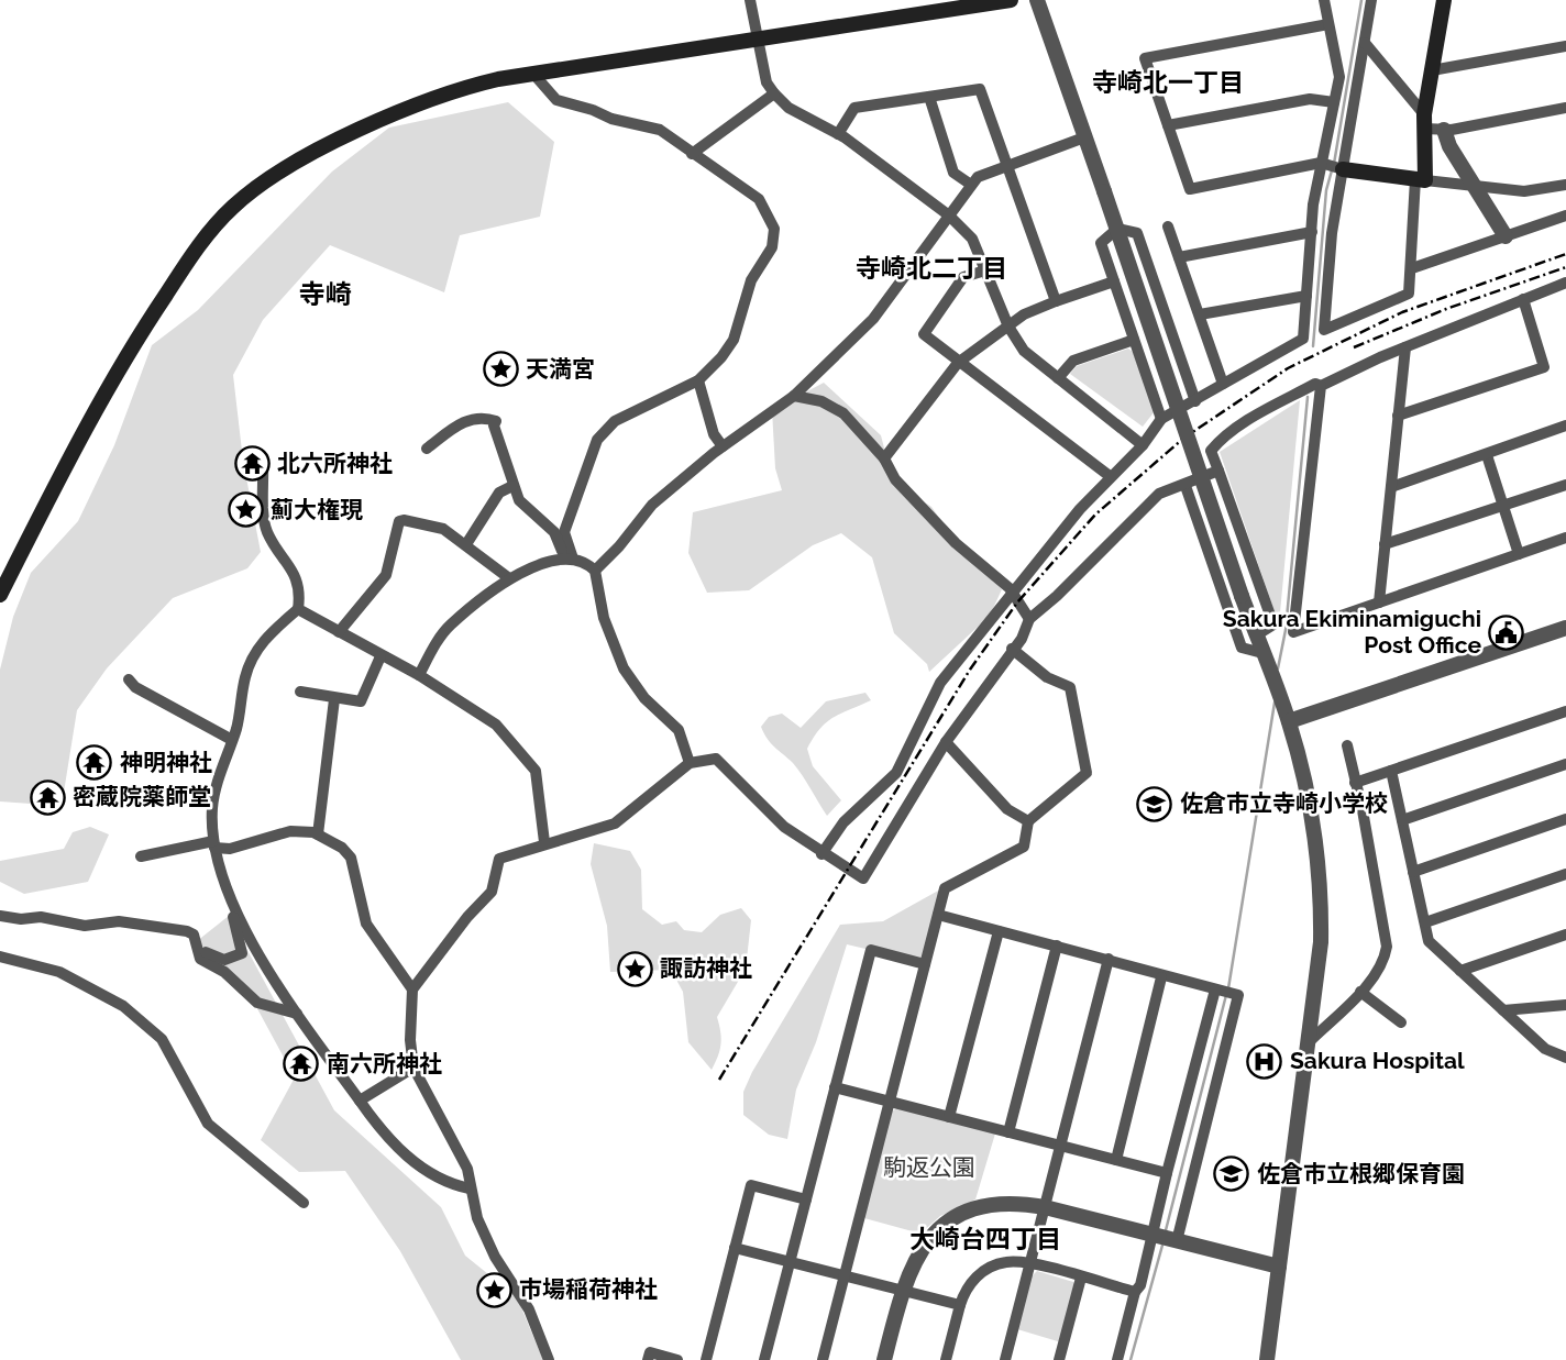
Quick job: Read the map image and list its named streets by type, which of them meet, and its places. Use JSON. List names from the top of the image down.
{
  "districts": [
    "寺崎北一丁目",
    "寺崎北二丁目",
    "寺崎",
    "大崎台四丁目"
  ],
  "parks": ["駒返公園"],
  "places": {
    "place": [
      "天満宮",
      "薊大権現",
      "諏訪神社",
      "市場稲荷神社"
    ],
    "temple": [
      "北六所神社",
      "神明神社",
      "密蔵院薬師堂",
      "南六所神社"
    ],
    "public building": ["Sakura Ekiminamiguchi Post Office"],
    "school or university": ["佐倉市立寺崎小学校", "佐倉市立根郷保育園"],
    "hospital": ["Sakura Hospital"]
  }
}
